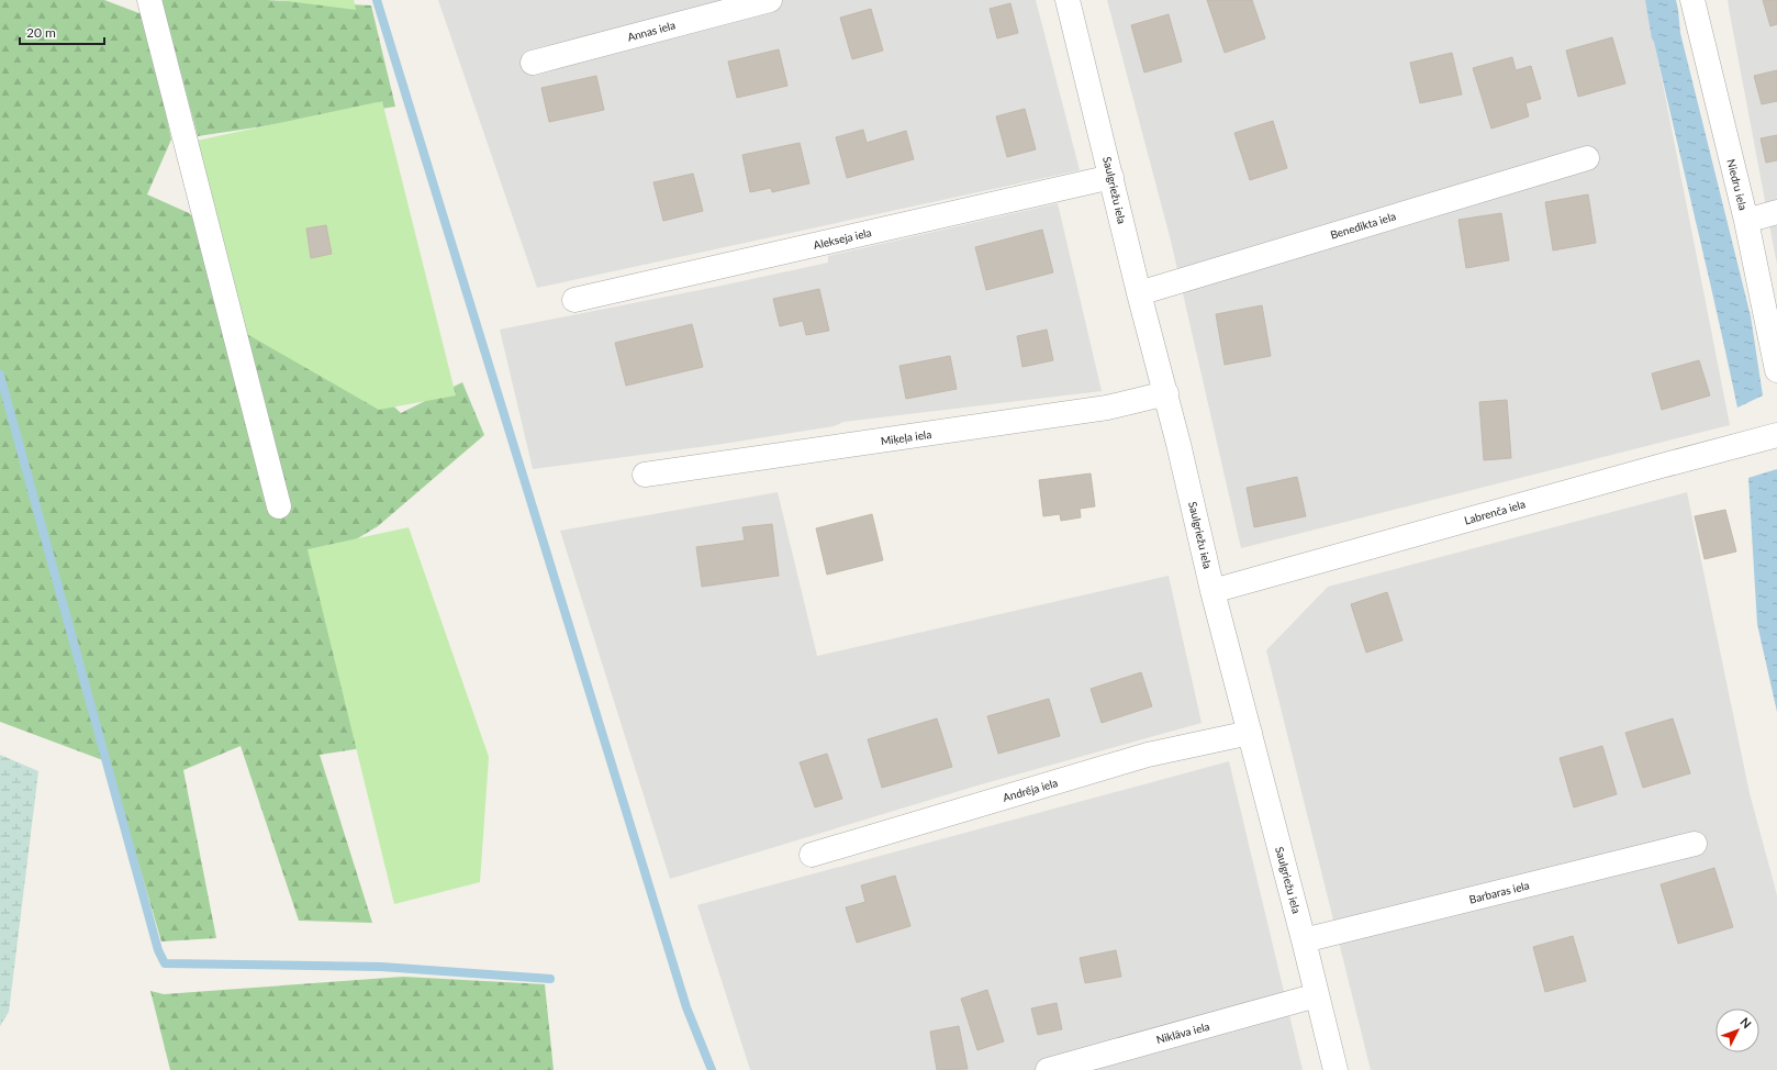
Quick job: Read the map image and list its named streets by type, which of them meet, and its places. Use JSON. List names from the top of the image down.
{
  "streets": {
    "street": [
      "Annas iela",
      "Niedru iela",
      "Saulgriežu iela",
      "Benedikta iela",
      "Alekseja iela",
      "Miķeļa iela",
      "Labrenča iela",
      "Andrēja iela",
      "Barbaras iela",
      "Niklāva iela"
    ]
  },
  "crossings": [
    ["Saulgriežu iela", "Benedikta iela"],
    ["Saulgriežu iela", "Alekseja iela"],
    ["Saulgriežu iela", "Miķeļa iela"],
    ["Saulgriežu iela", "Labrenča iela"],
    ["Saulgriežu iela", "Andrēja iela"],
    ["Saulgriežu iela", "Barbaras iela"],
    ["Saulgriežu iela", "Niklāva iela"]
  ],
  "scale_bar": "20 m",
  "north": "top right"
}
